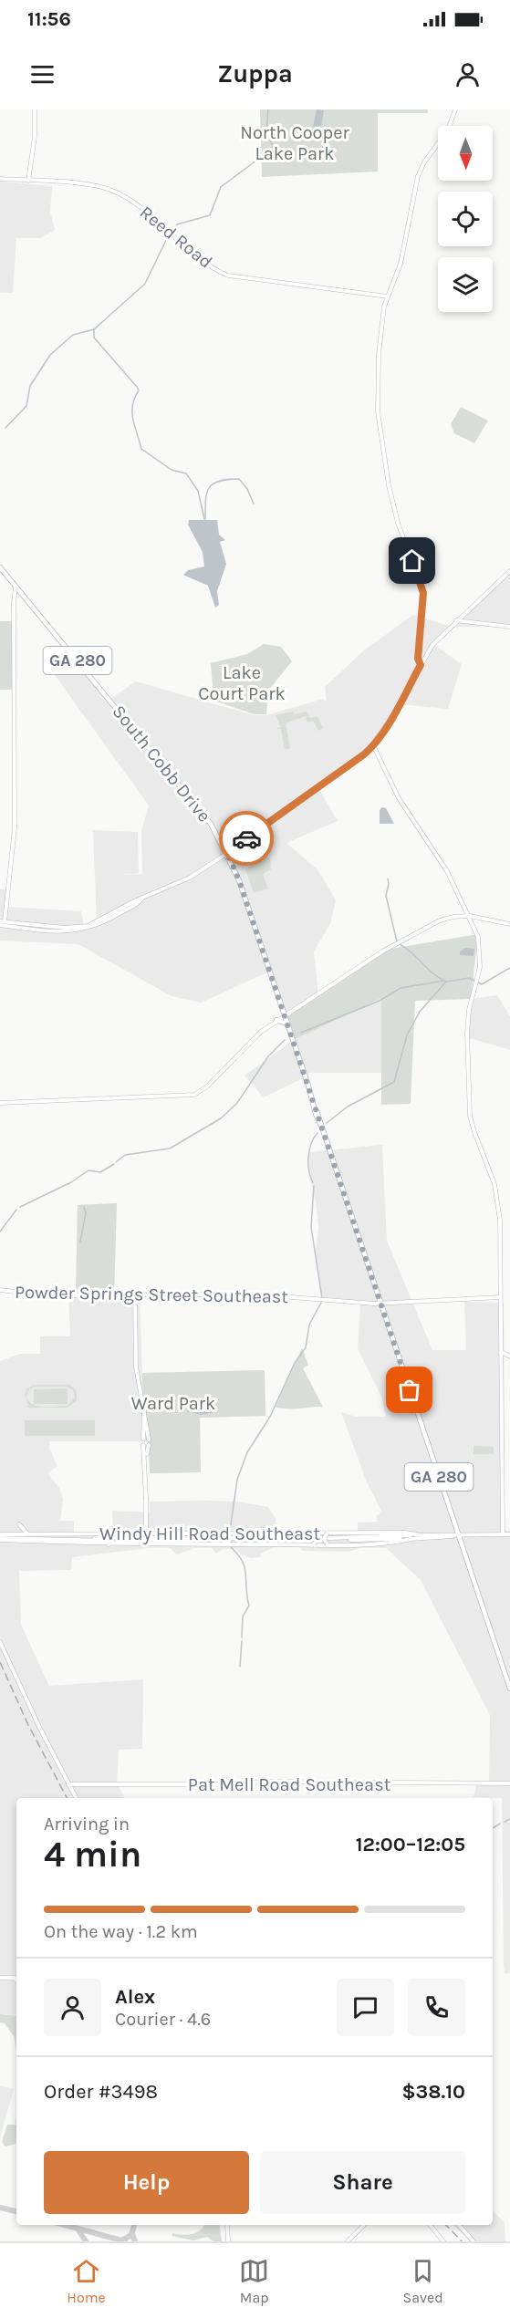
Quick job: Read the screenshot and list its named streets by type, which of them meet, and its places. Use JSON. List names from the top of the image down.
{
  "streets": {
    "main road": ["GA 280", "South Cobb Drive"],
    "street": [
      "Reed Road",
      "Powder Springs Street Southeast",
      "Windy Hill Road Southeast",
      "Pat Mell Road Southeast"
    ]
  },
  "crossings": [
    ["South Cobb Drive", "Powder Springs Street Southeast"],
    ["South Cobb Drive", "Windy Hill Road Southeast"]
  ],
  "parks": ["North Cooper Lake Park", "Lake Court Park", "Ward Park"],
  "north": "bottom",
  "page": {
    "status": "11:56",
    "header": "Zuppa",
    "heading": ["4 min", "Arriving in", "12:00–12:05"],
    "panel": [
      "Alex",
      "Courier · 4.6",
      "Order #3498",
      "$38.10"
    ],
    "bar": "On the way · 1.2 km",
    "buttons": ["Help", "Share"],
    "tabs": ["Home", "Map", "Saved"]
  }
}
